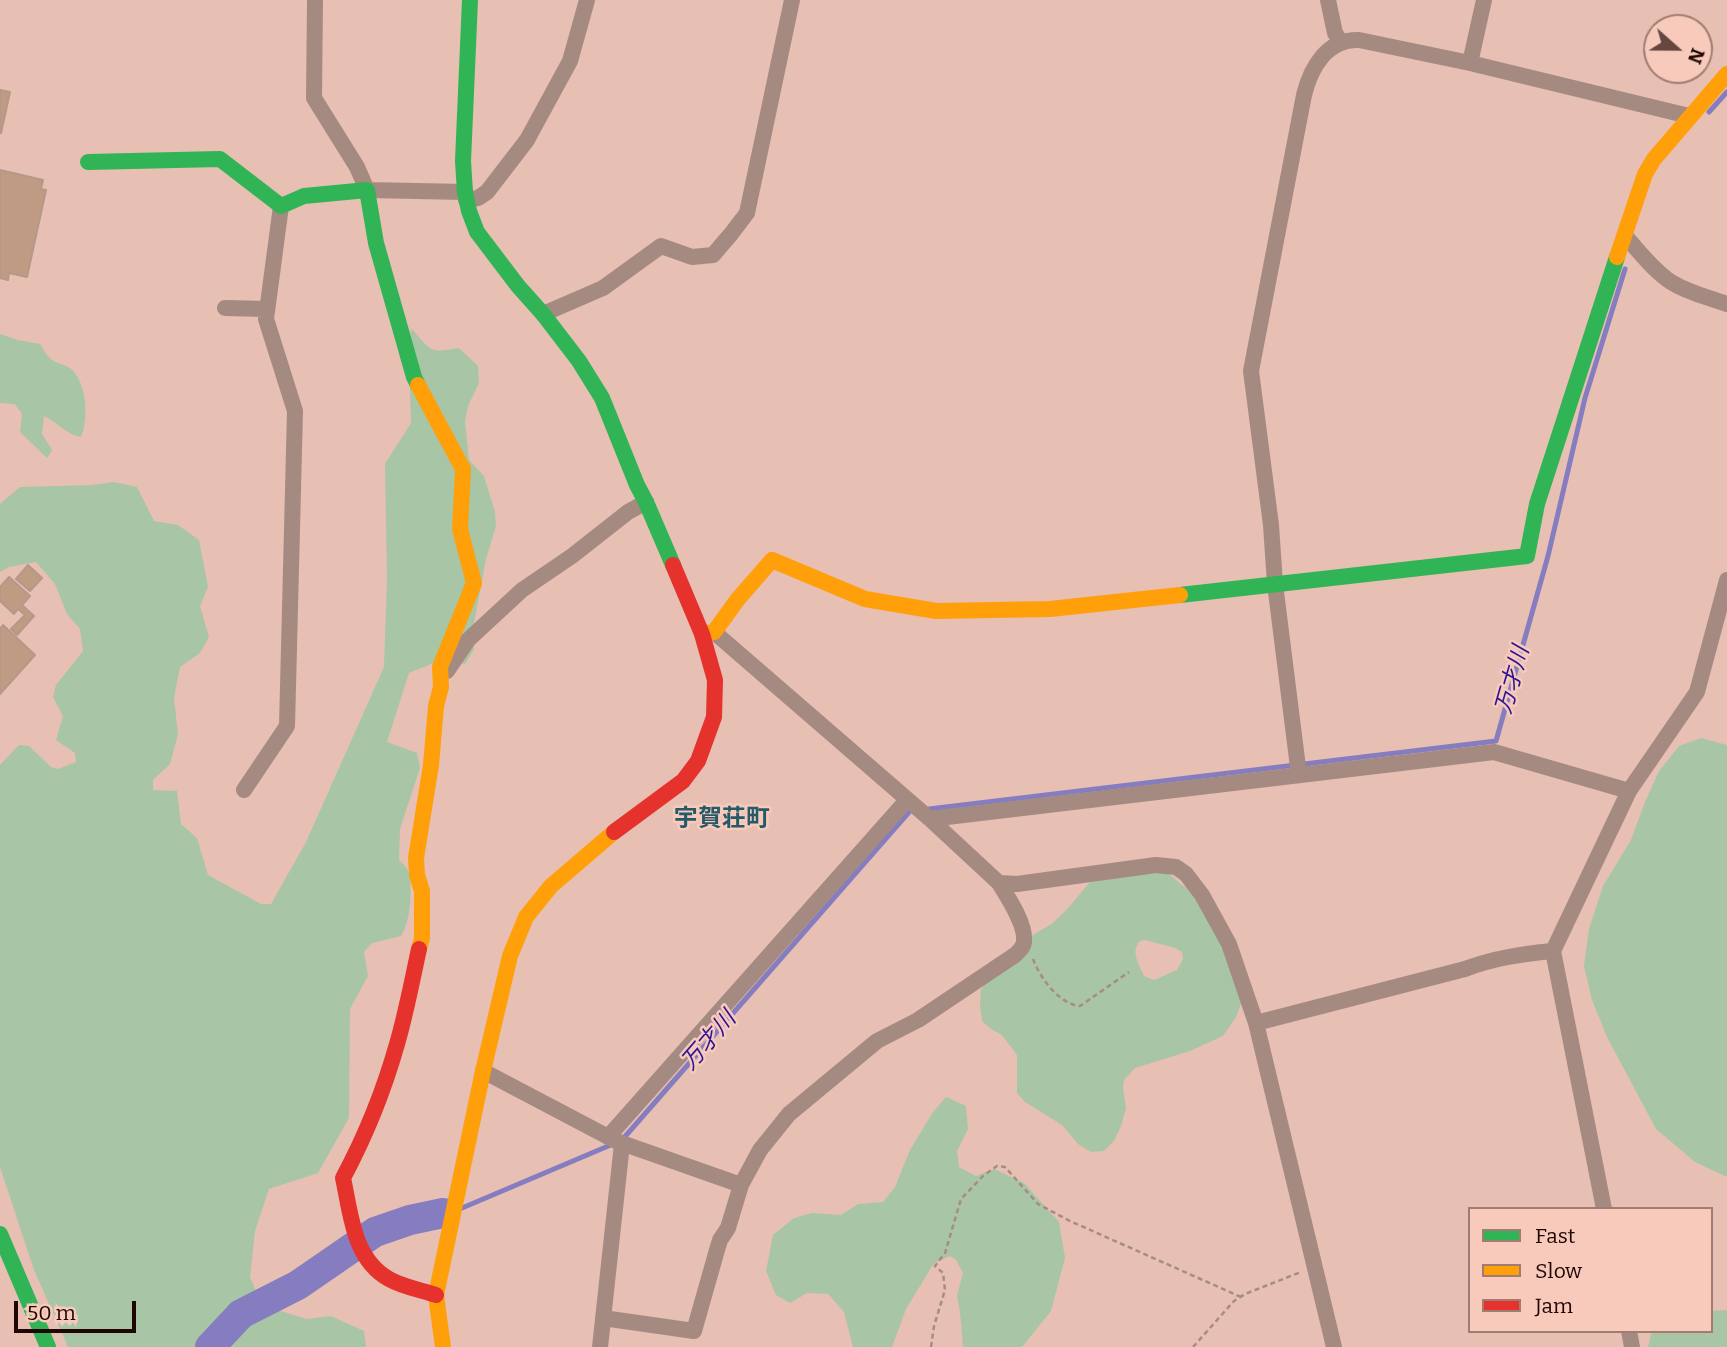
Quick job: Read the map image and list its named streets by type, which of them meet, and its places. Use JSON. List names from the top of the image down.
{
  "districts": ["宇賀荘町"],
  "water": ["万才川"],
  "legend": ["Fast", "Slow", "Jam"],
  "scale_bar": "50 m",
  "north": "right"
}
